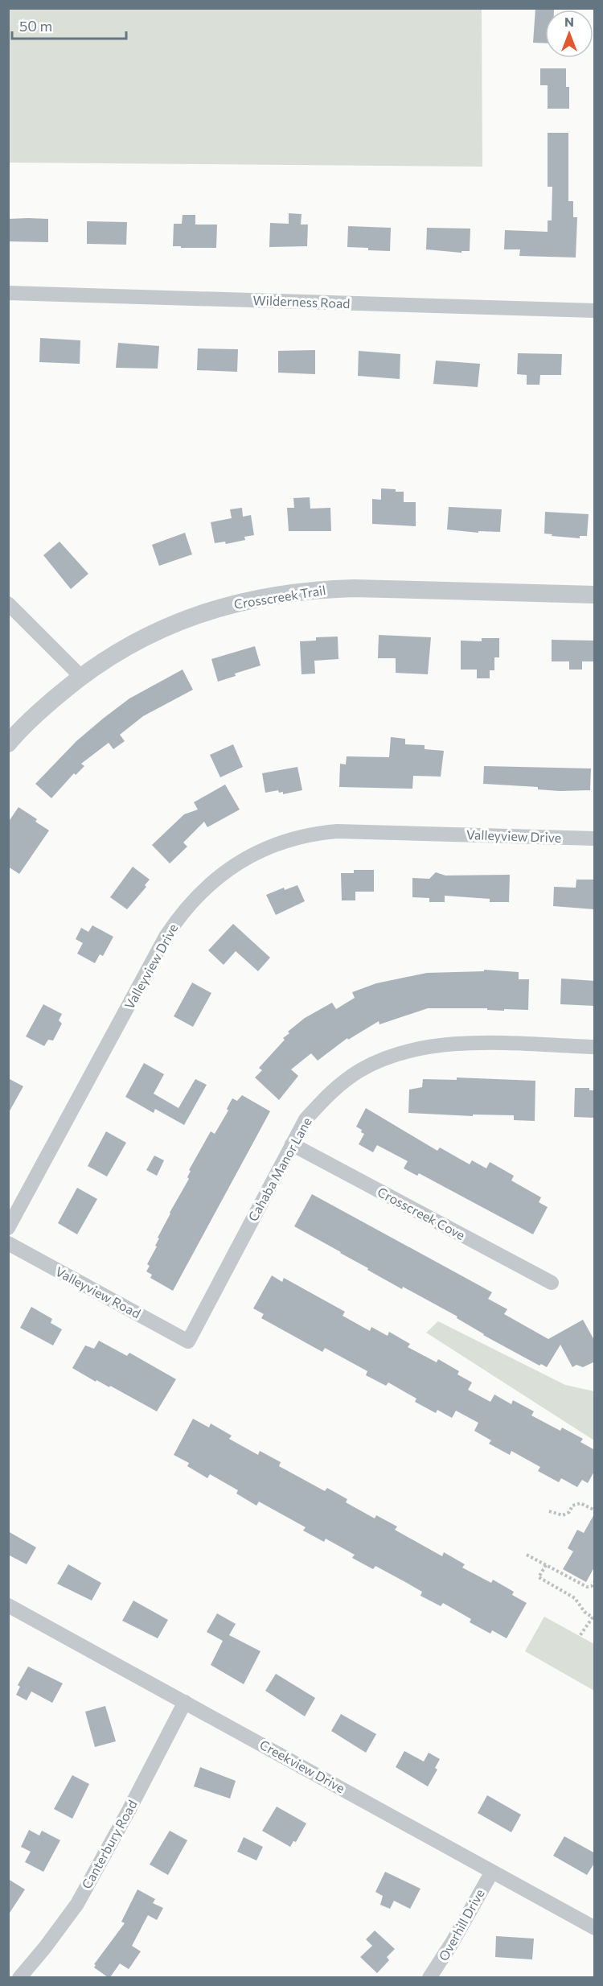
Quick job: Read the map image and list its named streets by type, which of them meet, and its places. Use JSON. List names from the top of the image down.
{
  "streets": {
    "street": [
      "Wilderness Road",
      "Crosscreek Trail",
      "Valleyview Drive",
      "Cahaba Manor Lane",
      "Crosscreek Cove",
      "Valleyview Road",
      "Creekview Drive",
      "Canterbury Road",
      "Overhill Drive"
    ]
  },
  "crossings": [
    ["Cahaba Manor Lane", "Crosscreek Cove"],
    ["Cahaba Manor Lane", "Valleyview Road"],
    ["Creekview Drive", "Canterbury Road"],
    ["Creekview Drive", "Overhill Drive"]
  ],
  "scale_bar": "50 m",
  "north": "top"
}
